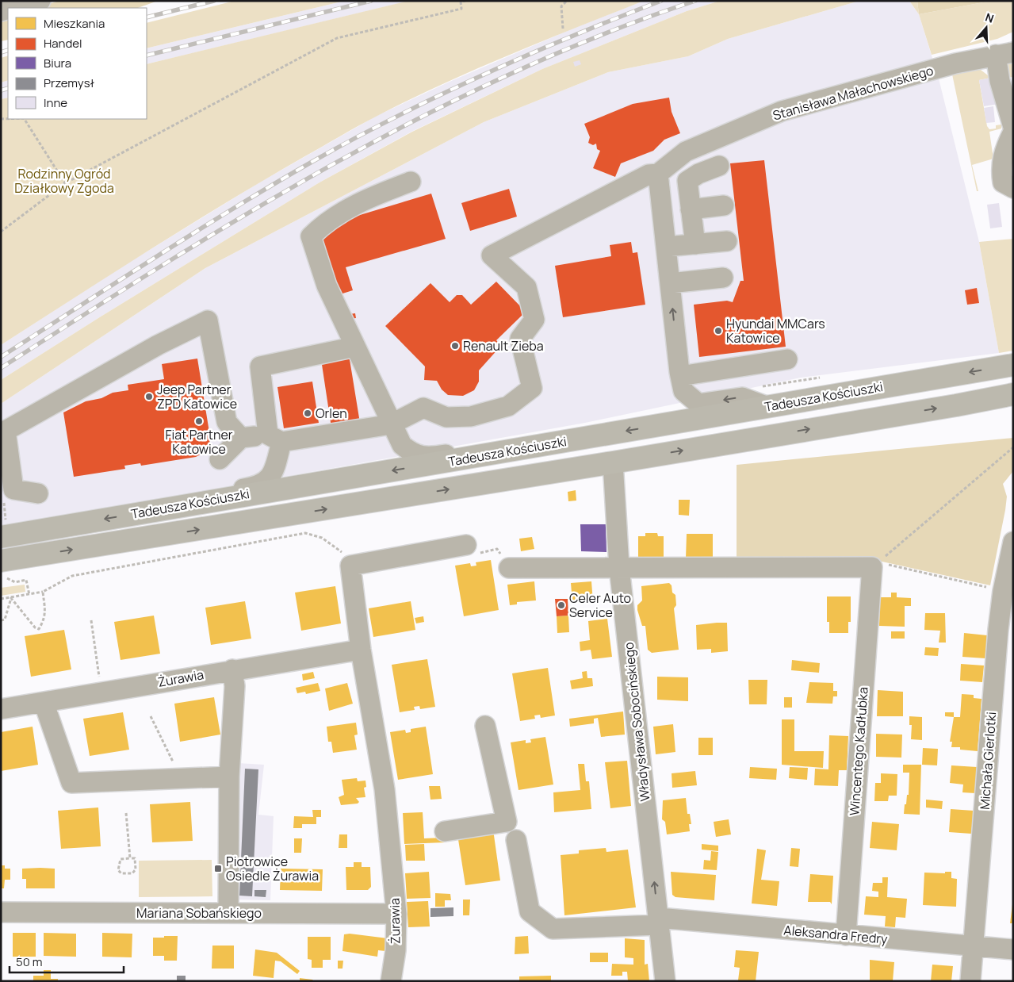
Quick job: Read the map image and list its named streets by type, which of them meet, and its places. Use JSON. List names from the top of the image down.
{
  "streets": {
    "main road": ["Tadeusza Kościuszki"],
    "street": [
      "Stanisława Małachowskiego",
      "Żurawia",
      "Władysława Sobocińskiego",
      "Wincentego Kadłubka",
      "Michała Gierlotki",
      "Mariana Sobańskiego",
      "Aleksandra Fredry"
    ]
  },
  "crossings": [
    ["Tadeusza Kościuszki", "Władysława Sobocińskiego"],
    ["Żurawia", "Mariana Sobańskiego"],
    ["Władysława Sobocińskiego", "Aleksandra Fredry"],
    ["Wincentego Kadłubka", "Aleksandra Fredry"],
    ["Michała Gierlotki", "Aleksandra Fredry"]
  ],
  "one_way": ["Władysława Sobocińskiego"],
  "parks": ["Rodzinny Ogród Działkowy Zgoda"],
  "places": {
    "other": [
      "Hyundai MMCars Katowice",
      "Renault Zieba",
      "Jeep Partner ZPD Katowice",
      "Orlen",
      "Fiat Partner Katowice",
      "Celer Auto Service"
    ],
    "transit": ["Piotrowice Osiedle Żurawia"]
  },
  "legend": [
    "Mieszkania",
    "Handel",
    "Biura",
    "Przemysł",
    "Inne"
  ],
  "scale_bar": "50 m",
  "north": "top"
}
